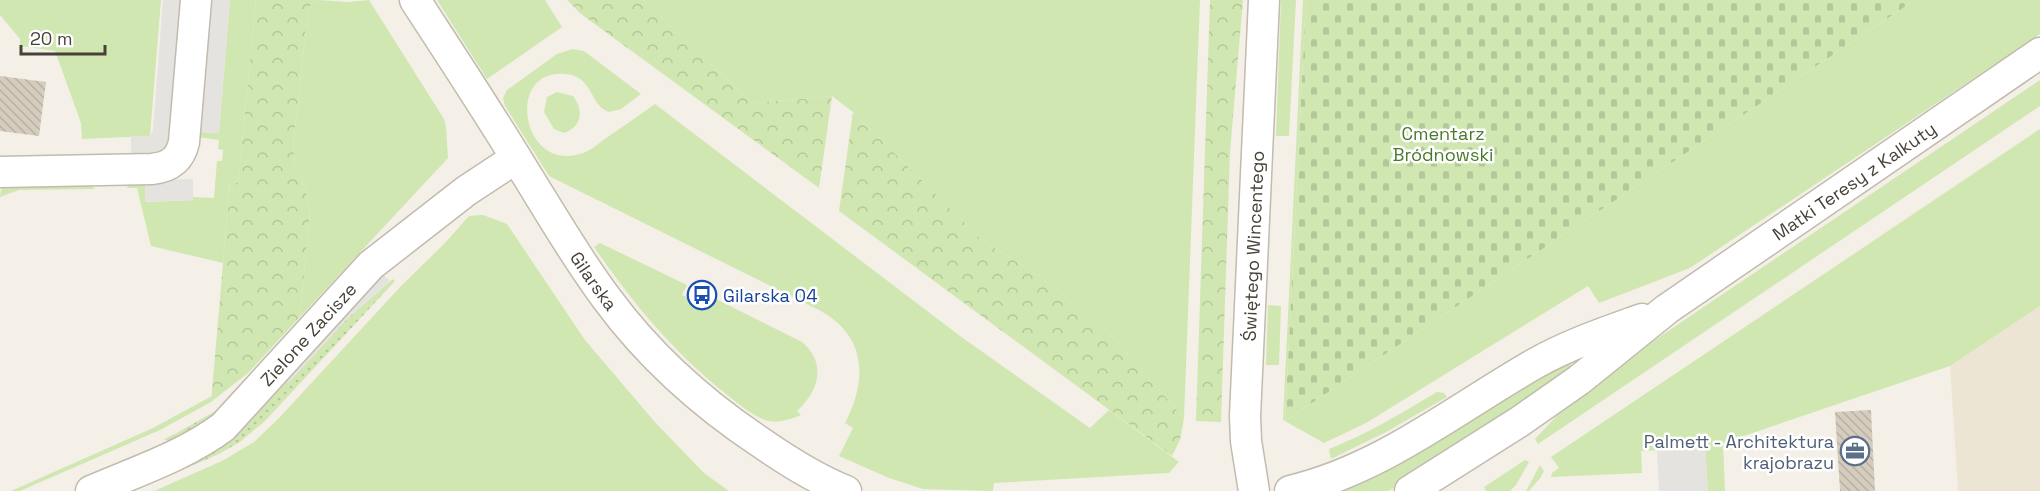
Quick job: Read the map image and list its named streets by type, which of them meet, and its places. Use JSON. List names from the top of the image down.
{
  "streets": {
    "street": [
      "Matki Teresy z Kalkuty",
      "Świętego Wincentego",
      "Gilarska",
      "Zielone Zacisze"
    ]
  },
  "crossings": [
    ["Gilarska", "Zielone Zacisze"]
  ],
  "parks": ["Cmentarz Bródnowski"],
  "places": {
    "bus stop": ["Gilarska 04"],
    "office": ["Palmett - Architektura krajobrazu"]
  },
  "scale_bar": "20 m"
}
